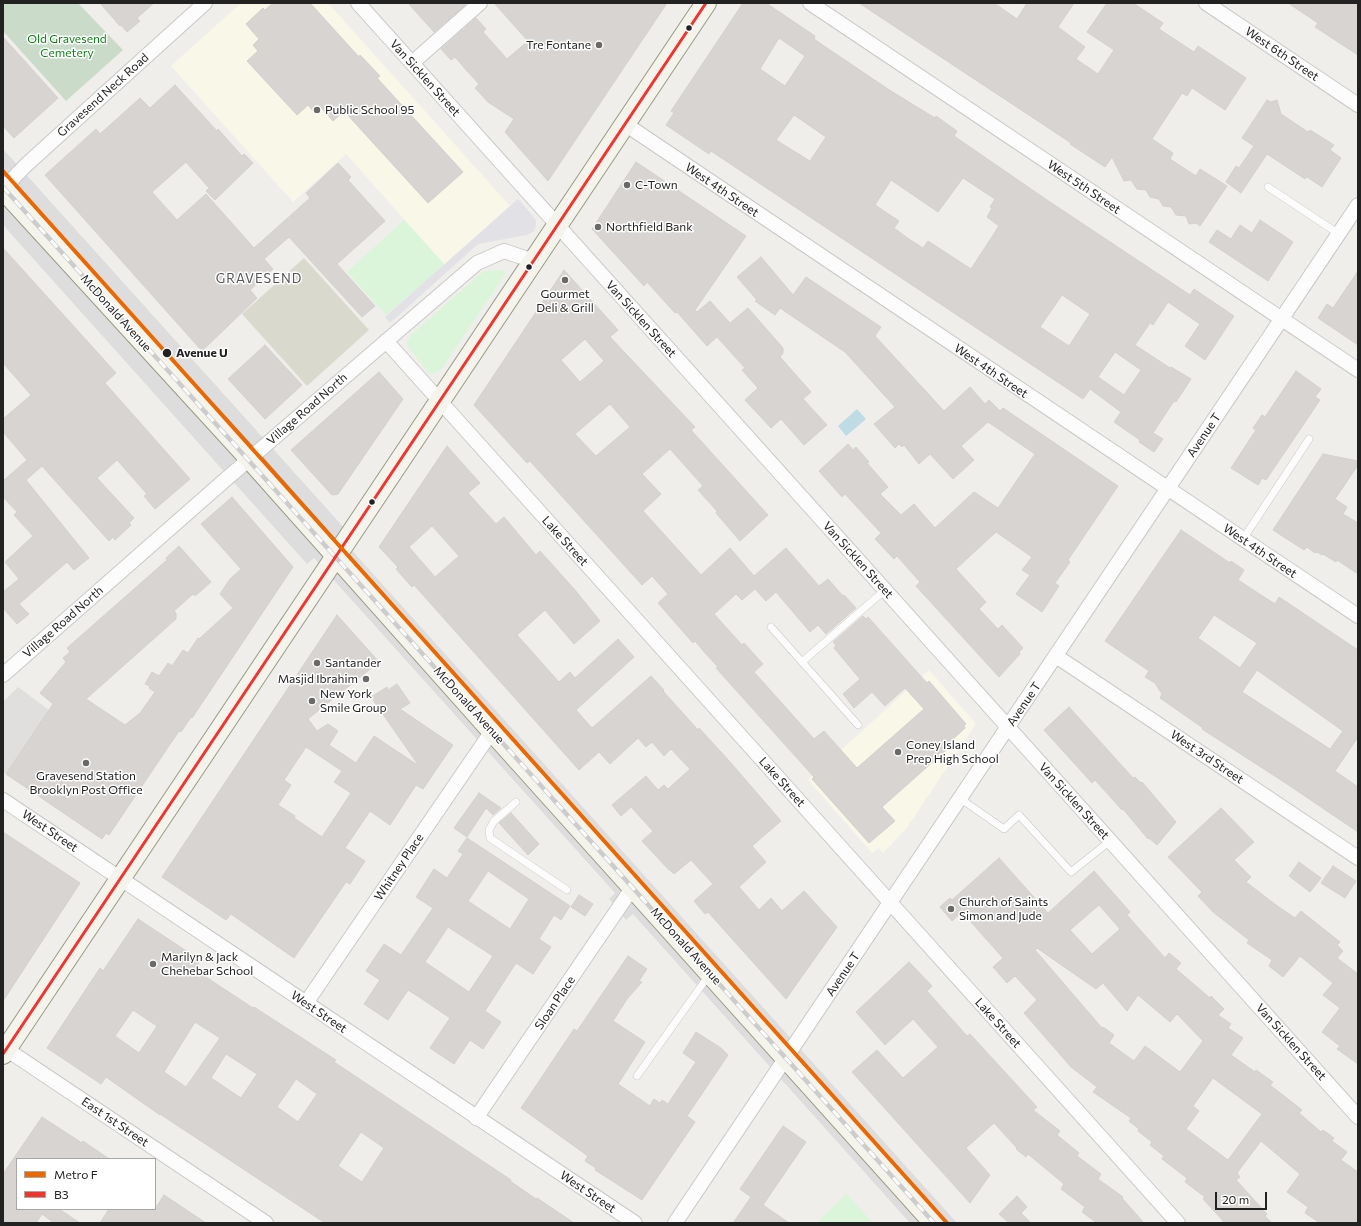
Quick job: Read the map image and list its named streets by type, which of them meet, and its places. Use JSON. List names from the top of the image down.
{
  "streets": {
    "main road": ["McDonald Avenue"],
    "street": [
      "West 6th Street",
      "Van Sicklen Street",
      "Gravesend Neck Road",
      "West 5th Street",
      "West 4th Street",
      "Village Road North",
      "Avenue T",
      "Lake Street",
      "West 3rd Street",
      "West Street",
      "Whitney Place",
      "Sloan Place",
      "East 1st Street"
    ]
  },
  "crossings": [
    ["Van Sicklen Street", "Avenue T"],
    ["Gravesend Neck Road", "McDonald Avenue"],
    ["West 5th Street", "Avenue T"],
    ["West 4th Street", "Avenue T"],
    ["McDonald Avenue", "Village Road North"],
    ["McDonald Avenue", "Avenue T"],
    ["McDonald Avenue", "Whitney Place"],
    ["McDonald Avenue", "Sloan Place"],
    ["Village Road North", "Lake Street"],
    ["Avenue T", "Lake Street"],
    ["Avenue T", "West 3rd Street"],
    ["West Street", "Whitney Place"],
    ["West Street", "Sloan Place"]
  ],
  "districts": ["GRAVESEND"],
  "parks": ["Old Gravesend Cemetery"],
  "places": [
    "Tre Fontane",
    "Public School 95",
    "C-Town",
    "Northfield Bank",
    "Gourmet Deli & Grill",
    "Avenue U",
    "Santander",
    "Masjid Ibrahim",
    "New York Smile Group",
    "Coney Island Prep High School",
    "Gravesend Station Brooklyn Post Office",
    "Church of Saints Simon and Jude",
    "Marilyn & Jack Chehebar School"
  ],
  "lines": ["transit line B3", "metro line F"],
  "legend": ["Metro F", "B3"],
  "scale_bar": "20 m"
}
